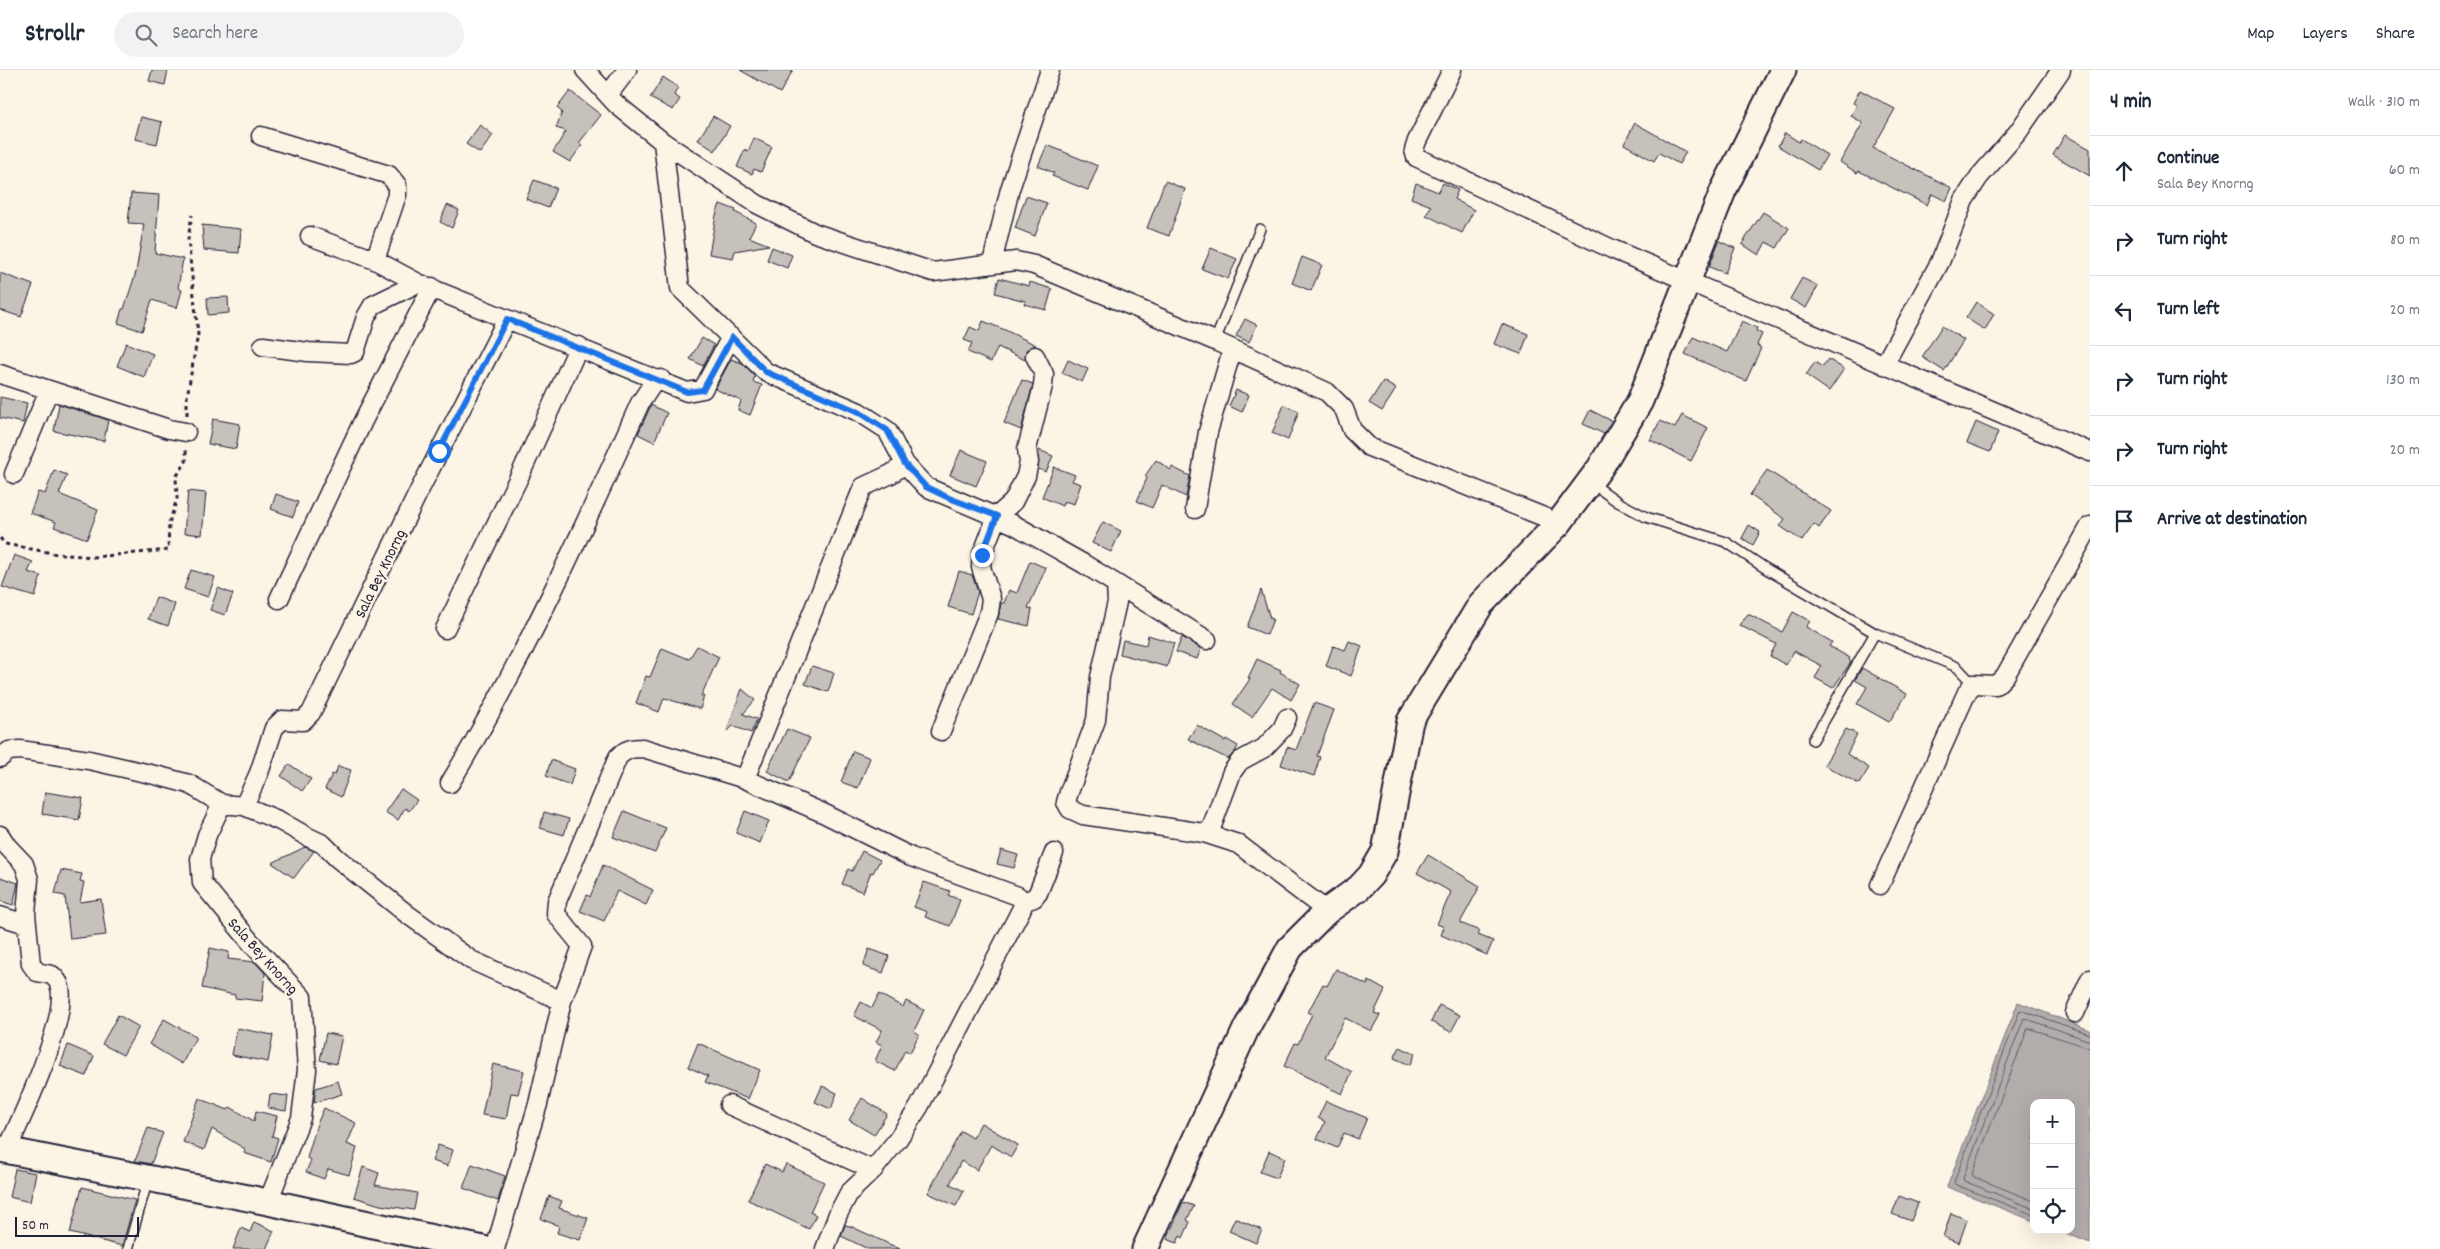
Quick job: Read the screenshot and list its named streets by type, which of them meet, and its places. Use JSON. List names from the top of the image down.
{
  "streets": {
    "street": ["Sala Bey Knorng"]
  },
  "scale_bar": "50 m",
  "page": {
    "header": "Strollr",
    "search": "Search here",
    "nav": ["Map", "Layers", "Share"],
    "heading": ["4 min", "Walk · 310 m"],
    "list": [
      ["Continue", "Sala Bey Knorng", "60 m"],
      ["Turn right", "80 m"],
      ["Turn left", "20 m"],
      ["Turn right", "130 m"],
      ["Turn right", "20 m"],
      "Arrive at destination"
    ],
    "map_buttons": ["+", "−"],
    "scale": "50 m"
  }
}
